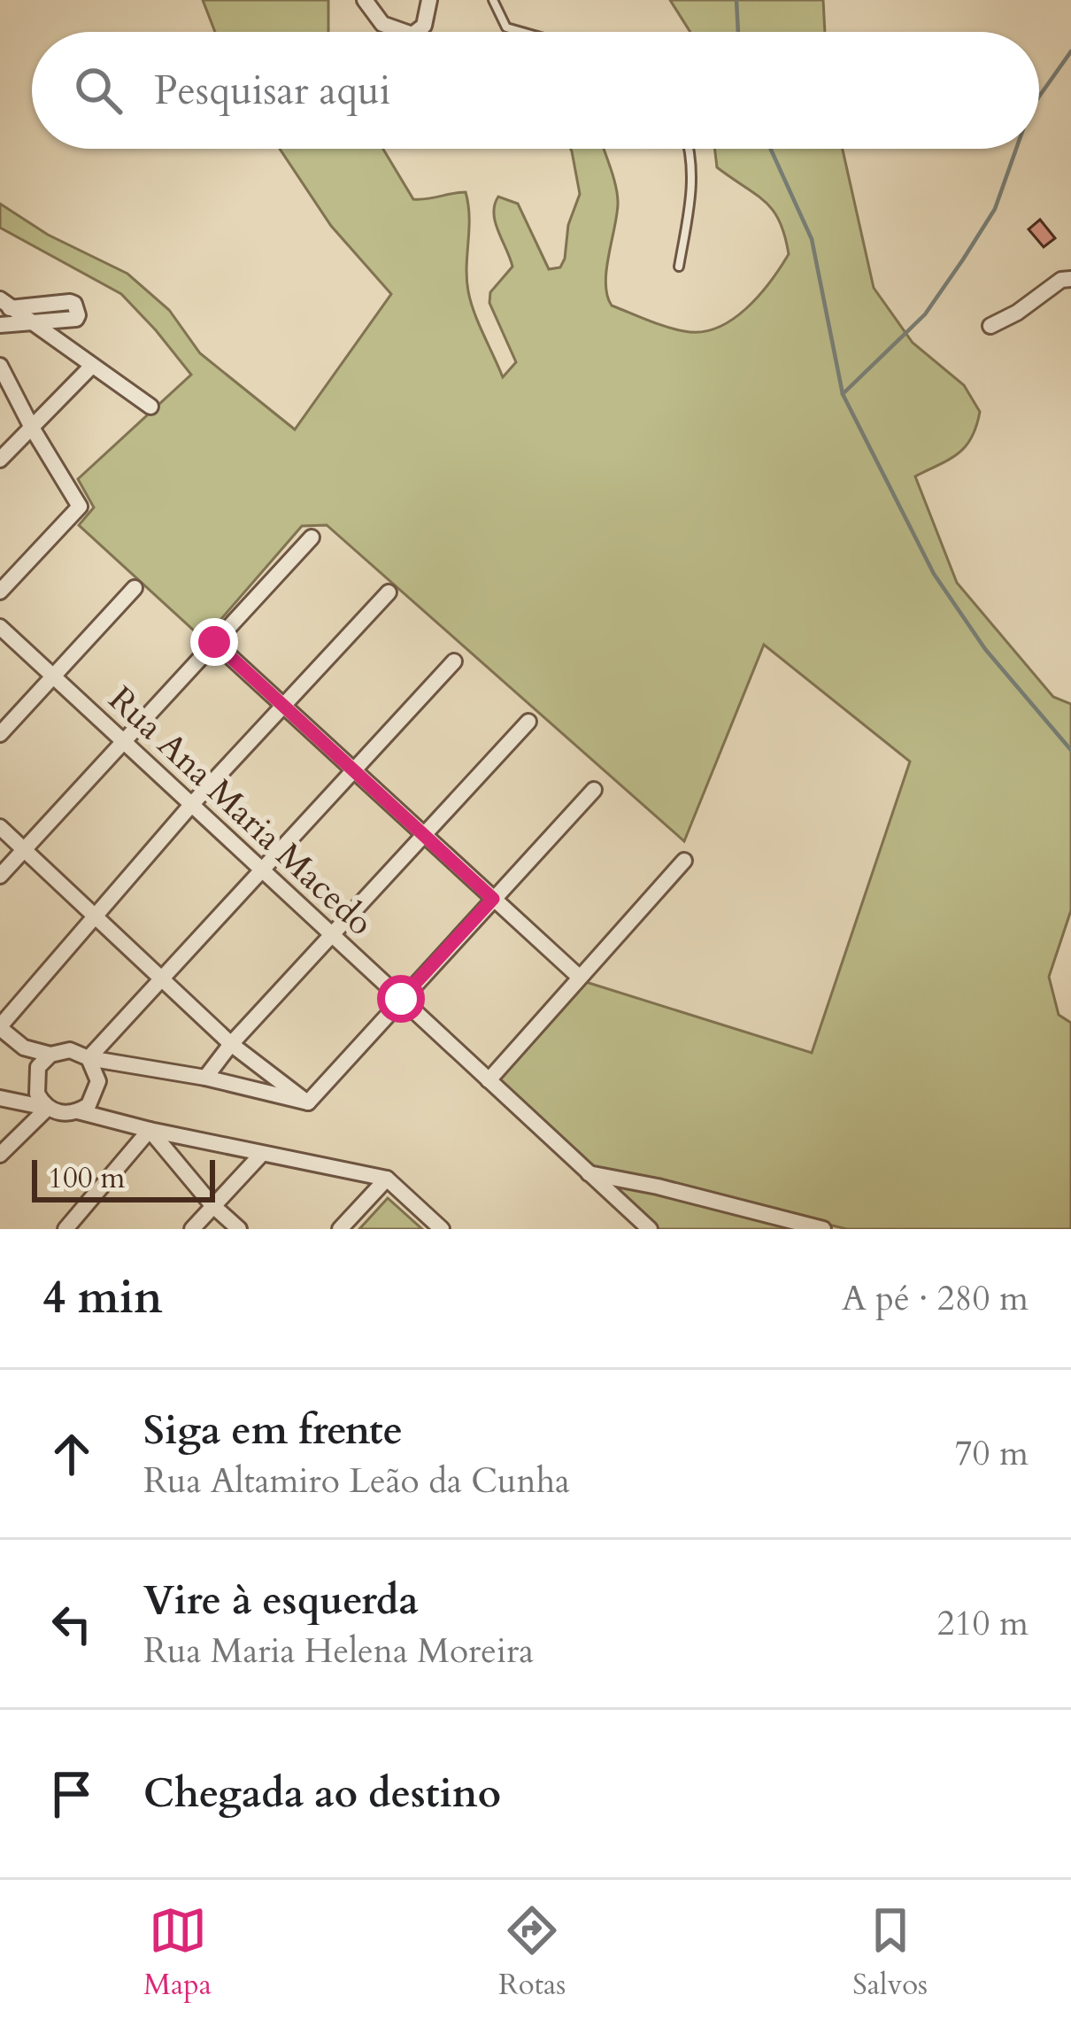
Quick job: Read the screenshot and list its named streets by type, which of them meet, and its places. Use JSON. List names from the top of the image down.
{
  "streets": {
    "street": ["Rua Ana Maria Macedo"]
  },
  "scale_bar": "100 m",
  "page": {
    "search": "Pesquisar aqui",
    "scale": "100 m",
    "heading": ["4 min", "A pé · 280 m"],
    "list": [
      ["Siga em frente", "Rua Altamiro Leão da Cunha", "70 m"],
      ["Vire à esquerda", "Rua Maria Helena Moreira", "210 m"],
      "Chegada ao destino"
    ],
    "nav": ["Mapa", "Rotas", "Salvos"]
  }
}
